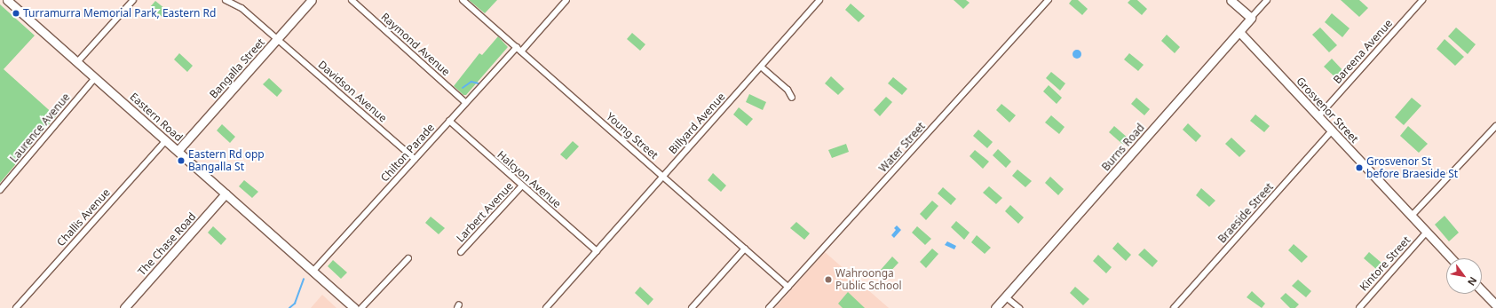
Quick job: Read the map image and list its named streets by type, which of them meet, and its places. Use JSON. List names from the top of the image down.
{
  "streets": {
    "street": [
      "Raymond Avenue",
      "Bareena Avenue",
      "Bangalla Street",
      "Davidson Avenue",
      "Grosvenor Street",
      "Eastern Road",
      "Billyard Avenue",
      "Laurence Avenue",
      "Young Street",
      "Water Street",
      "Burns Road",
      "Chilton Parade",
      "Halcyon Avenue",
      "Larbert Avenue",
      "Braeside Street",
      "Challis Avenue",
      "The Chase Road",
      "Kintore Street"
    ]
  },
  "crossings": [
    ["Raymond Avenue", "Chilton Parade"],
    ["Bareena Avenue", "Grosvenor Street"],
    ["Bangalla Street", "Davidson Avenue"],
    ["Bangalla Street", "Eastern Road"],
    ["Davidson Avenue", "Chilton Parade"],
    ["Grosvenor Street", "Burns Road"],
    ["Grosvenor Street", "Braeside Street"],
    ["Grosvenor Street", "Kintore Street"],
    ["Eastern Road", "Laurence Avenue"],
    ["Eastern Road", "Chilton Parade"],
    ["Eastern Road", "Challis Avenue"],
    ["Eastern Road", "The Chase Road"],
    ["Billyard Avenue", "Young Street"],
    ["Billyard Avenue", "Halcyon Avenue"],
    ["Young Street", "Water Street"],
    ["Young Street", "Chilton Parade"],
    ["Chilton Parade", "Halcyon Avenue"],
    ["Halcyon Avenue", "Larbert Avenue"]
  ],
  "places": [
    "Turramurra Memorial Park, Eastern Rd",
    "Eastern Rd opp Bangalla St",
    "Grosvenor St before Braeside St",
    "Wahroonga Public School"
  ],
  "north": "bottom right"
}
